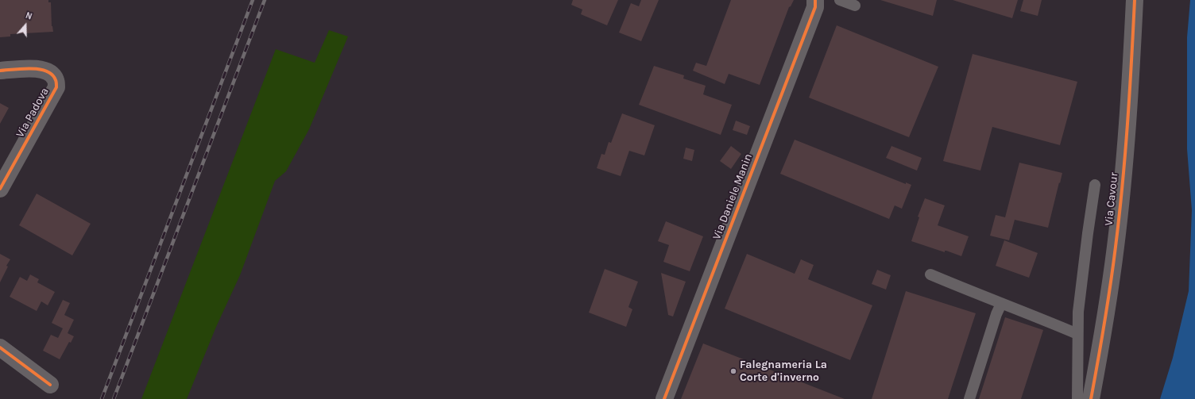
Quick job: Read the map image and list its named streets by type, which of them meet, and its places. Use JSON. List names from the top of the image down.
{
  "streets": {
    "street": ["Via Padova", "Via Daniele Manin", "Via Cavour"]
  },
  "places": ["Falegnameria La Corte d'inverno"],
  "north": "top"
}
